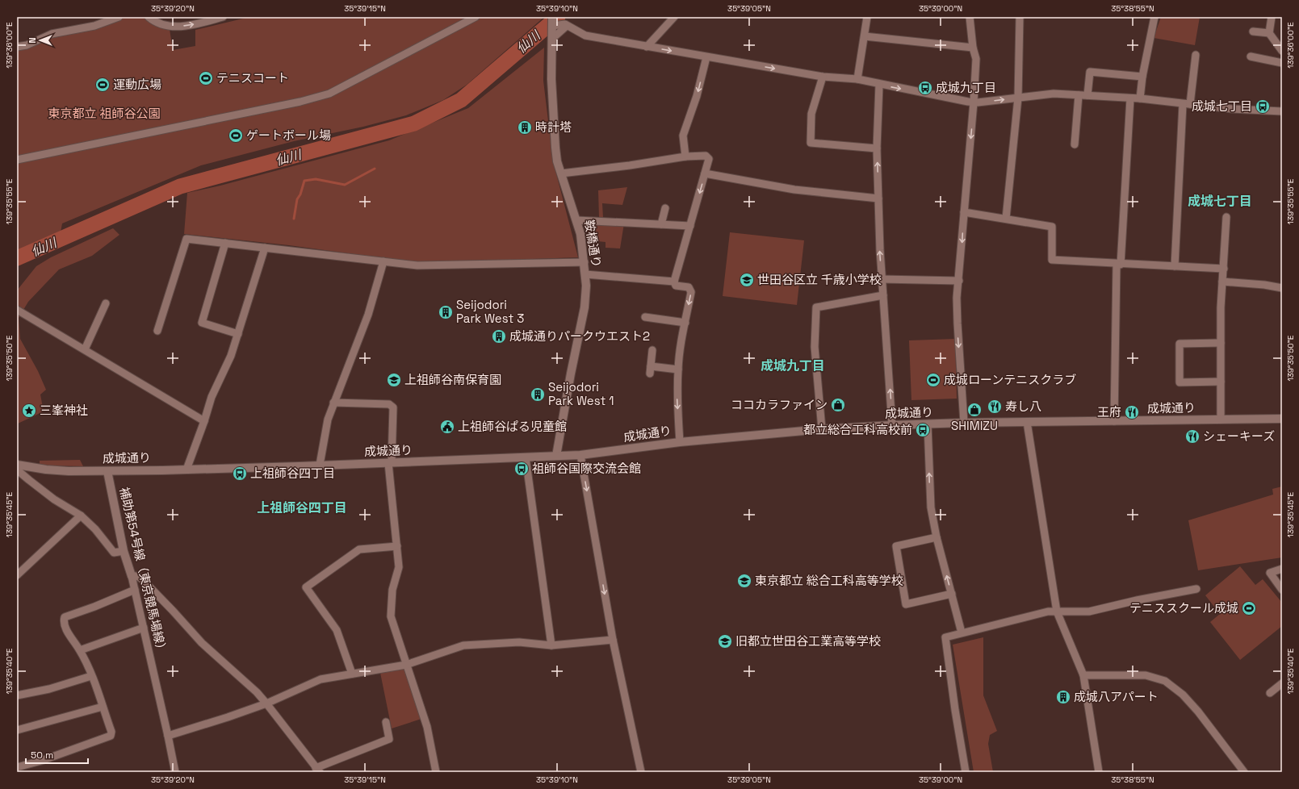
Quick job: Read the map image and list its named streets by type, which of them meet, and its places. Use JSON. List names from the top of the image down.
{
  "streets": {
    "street": ["鞍橋通り", "成城通り", "補助第54号線（東京競馬場線）"]
  },
  "crossings": [
    ["鞍橋通り", "成城通り"],
    ["成城通り", "補助第54号線（東京競馬場線）"]
  ],
  "districts": ["成城七丁目", "成城九丁目", "上祖師谷四丁目"],
  "water": ["仙川"],
  "parks": ["東京都立 祖師谷公園"],
  "places": {
    "sports": [
      "テニスコート",
      "運動広場",
      "ゲートボール場",
      "成城ローンテニスクラブ",
      "テニススクール成城"
    ],
    "bus stop": [
      "成城九丁目",
      "成城七丁目",
      "都立総合工科高校前",
      "祖師谷国際交流会館",
      "上祖師谷四丁目"
    ],
    "building": [
      "時計塔",
      "Seijodori Park West 3",
      "成城通りパークウエスト2",
      "Seijodori Park West 1",
      "成城八アパート"
    ],
    "school or university": [
      "世田谷区立 千歳小学校",
      "上祖師谷南保育園",
      "東京都立 総合工科高等学校",
      "旧都立世田谷工業高等学校"
    ],
    "shop": ["ココカラファイン", "SHIMIZU"],
    "restaurant": ["寿し八", "王府", "シェーキーズ"],
    "place": ["三峯神社"],
    "public building": ["上祖師谷ぱる児童館"]
  },
  "scale_bar": "50 m",
  "north": "left",
  "coordinates": [
    "35°39'20\"N",
    "35°39'15\"N",
    "35°39'10\"N",
    "35°39'05\"N",
    "35°39'00\"N",
    "35°38'55\"N",
    "139°36'00\"E",
    "139°35'55\"E",
    "139°35'50\"E",
    "139°35'45\"E",
    "139°35'40\"E"
  ]
}
